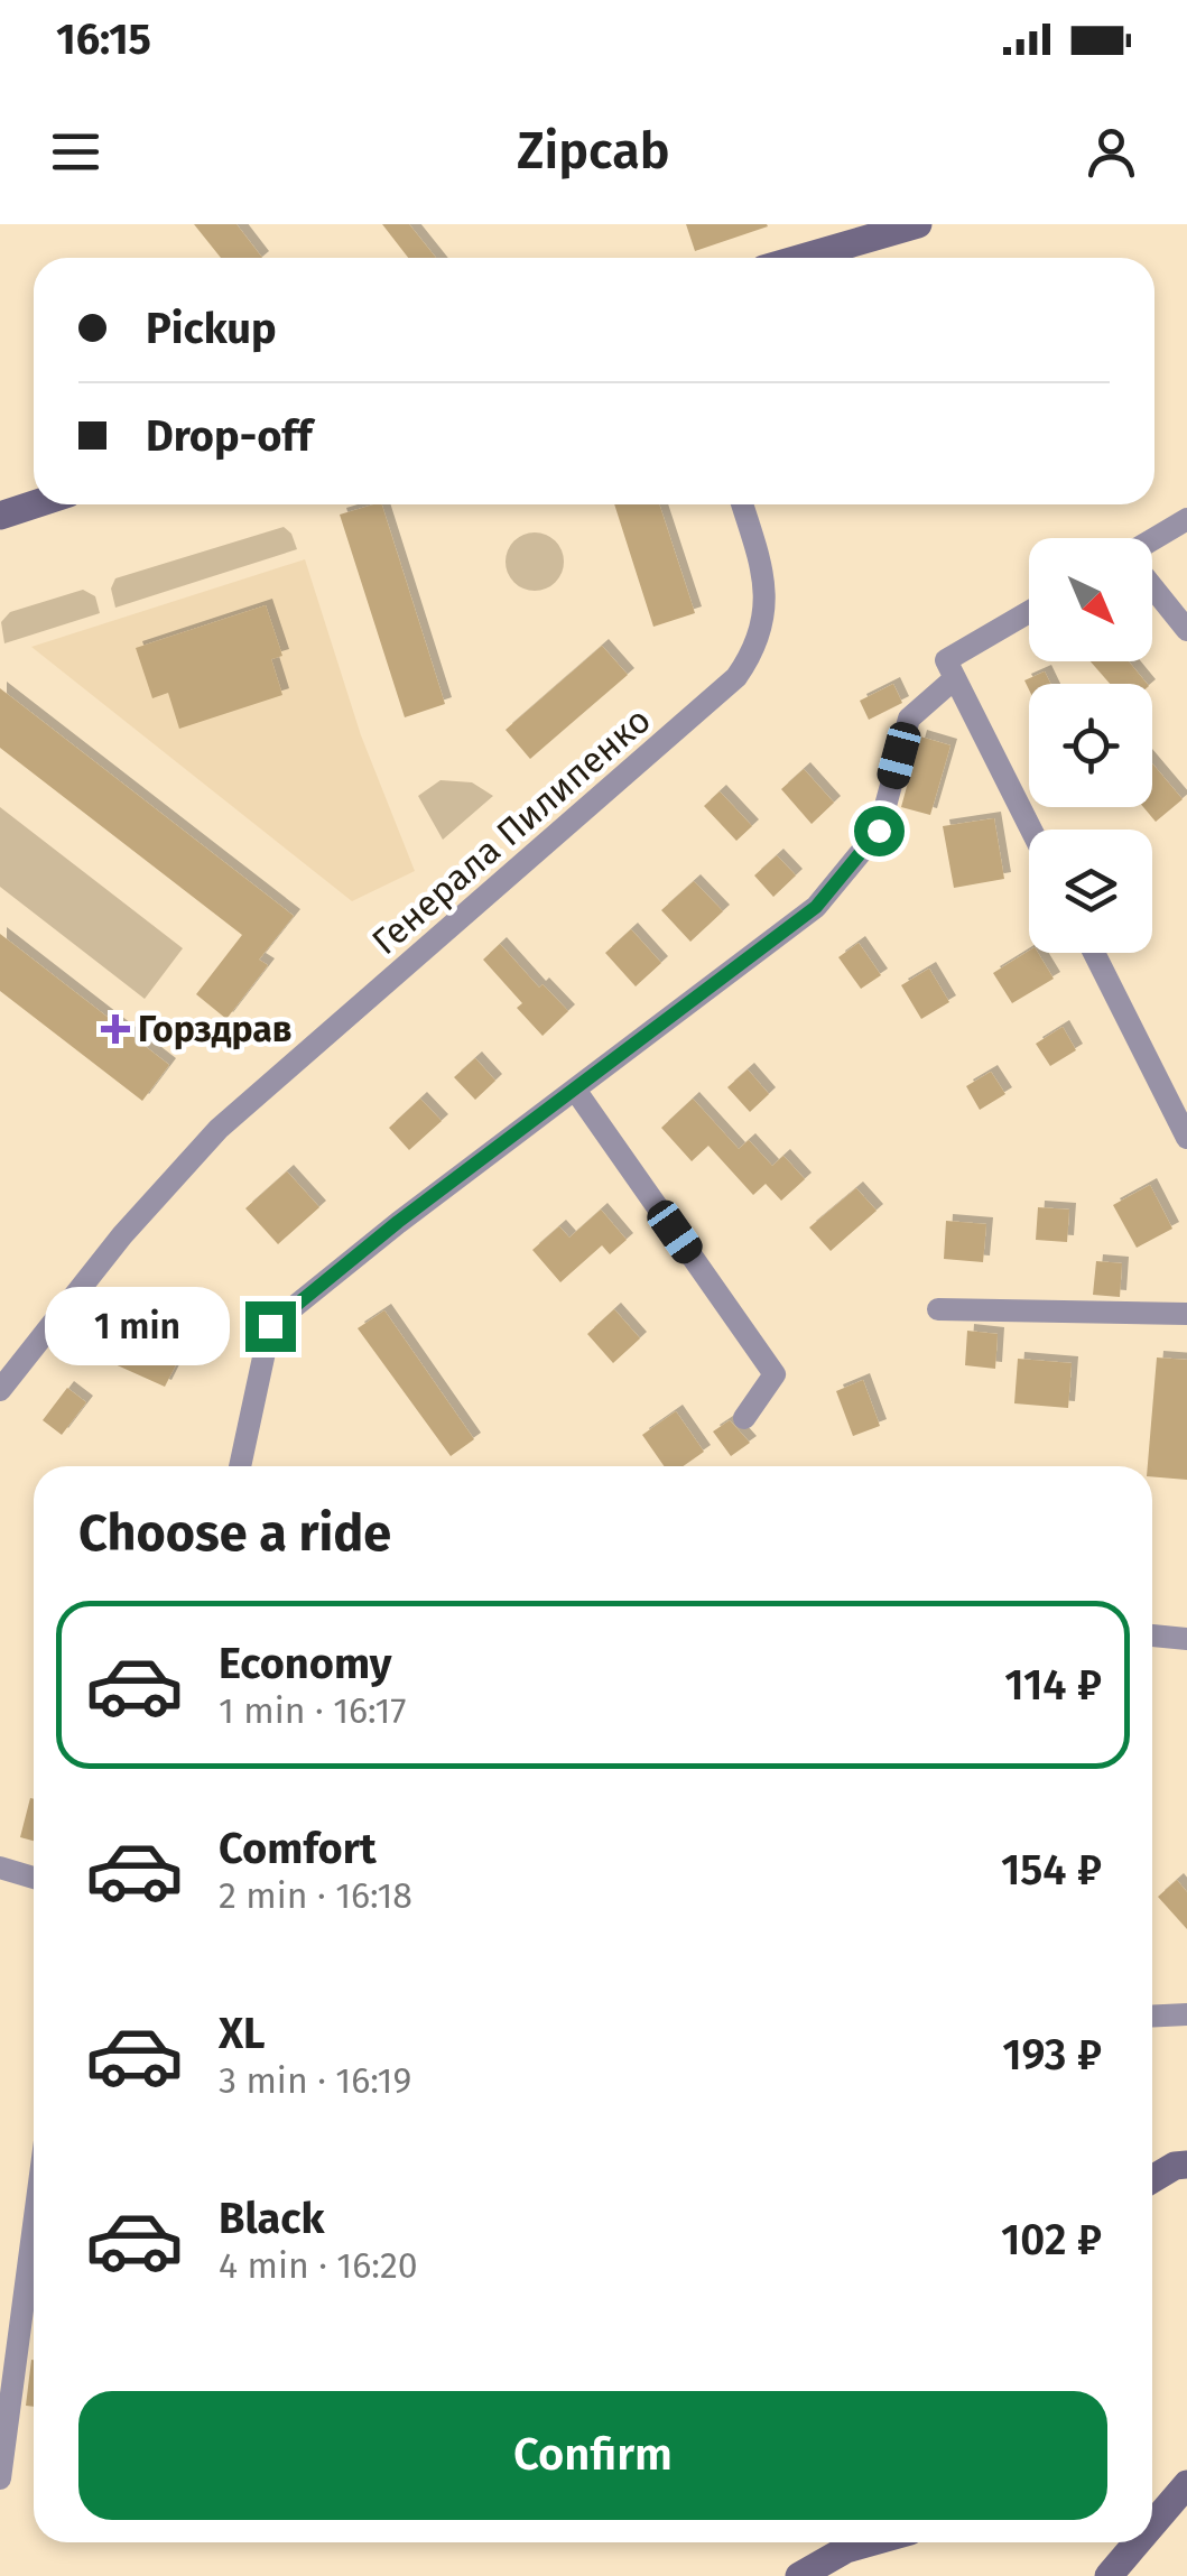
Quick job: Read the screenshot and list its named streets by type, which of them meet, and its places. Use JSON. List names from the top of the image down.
{
  "streets": {
    "street": ["Генерала Пилипенко"]
  },
  "places": {
    "health": ["Горздрав"]
  },
  "north": "bottom right",
  "page": {
    "status": "16:15",
    "header": "Zipcab",
    "banner": ["Pickup", "Drop-off"],
    "bubble": "1 min",
    "heading": "Choose a ride",
    "list": [
      {
        "name": "Economy",
        "note": "1 min · 16:17",
        "value": "114 ₽"
      },
      {
        "name": "Comfort",
        "note": "2 min · 16:18",
        "value": "154 ₽"
      },
      {
        "name": "XL",
        "note": "3 min · 16:19",
        "value": "193 ₽"
      },
      {
        "name": "Black",
        "note": "4 min · 16:20",
        "value": "102 ₽"
      }
    ],
    "buttons": "Confirm"
  }
}
